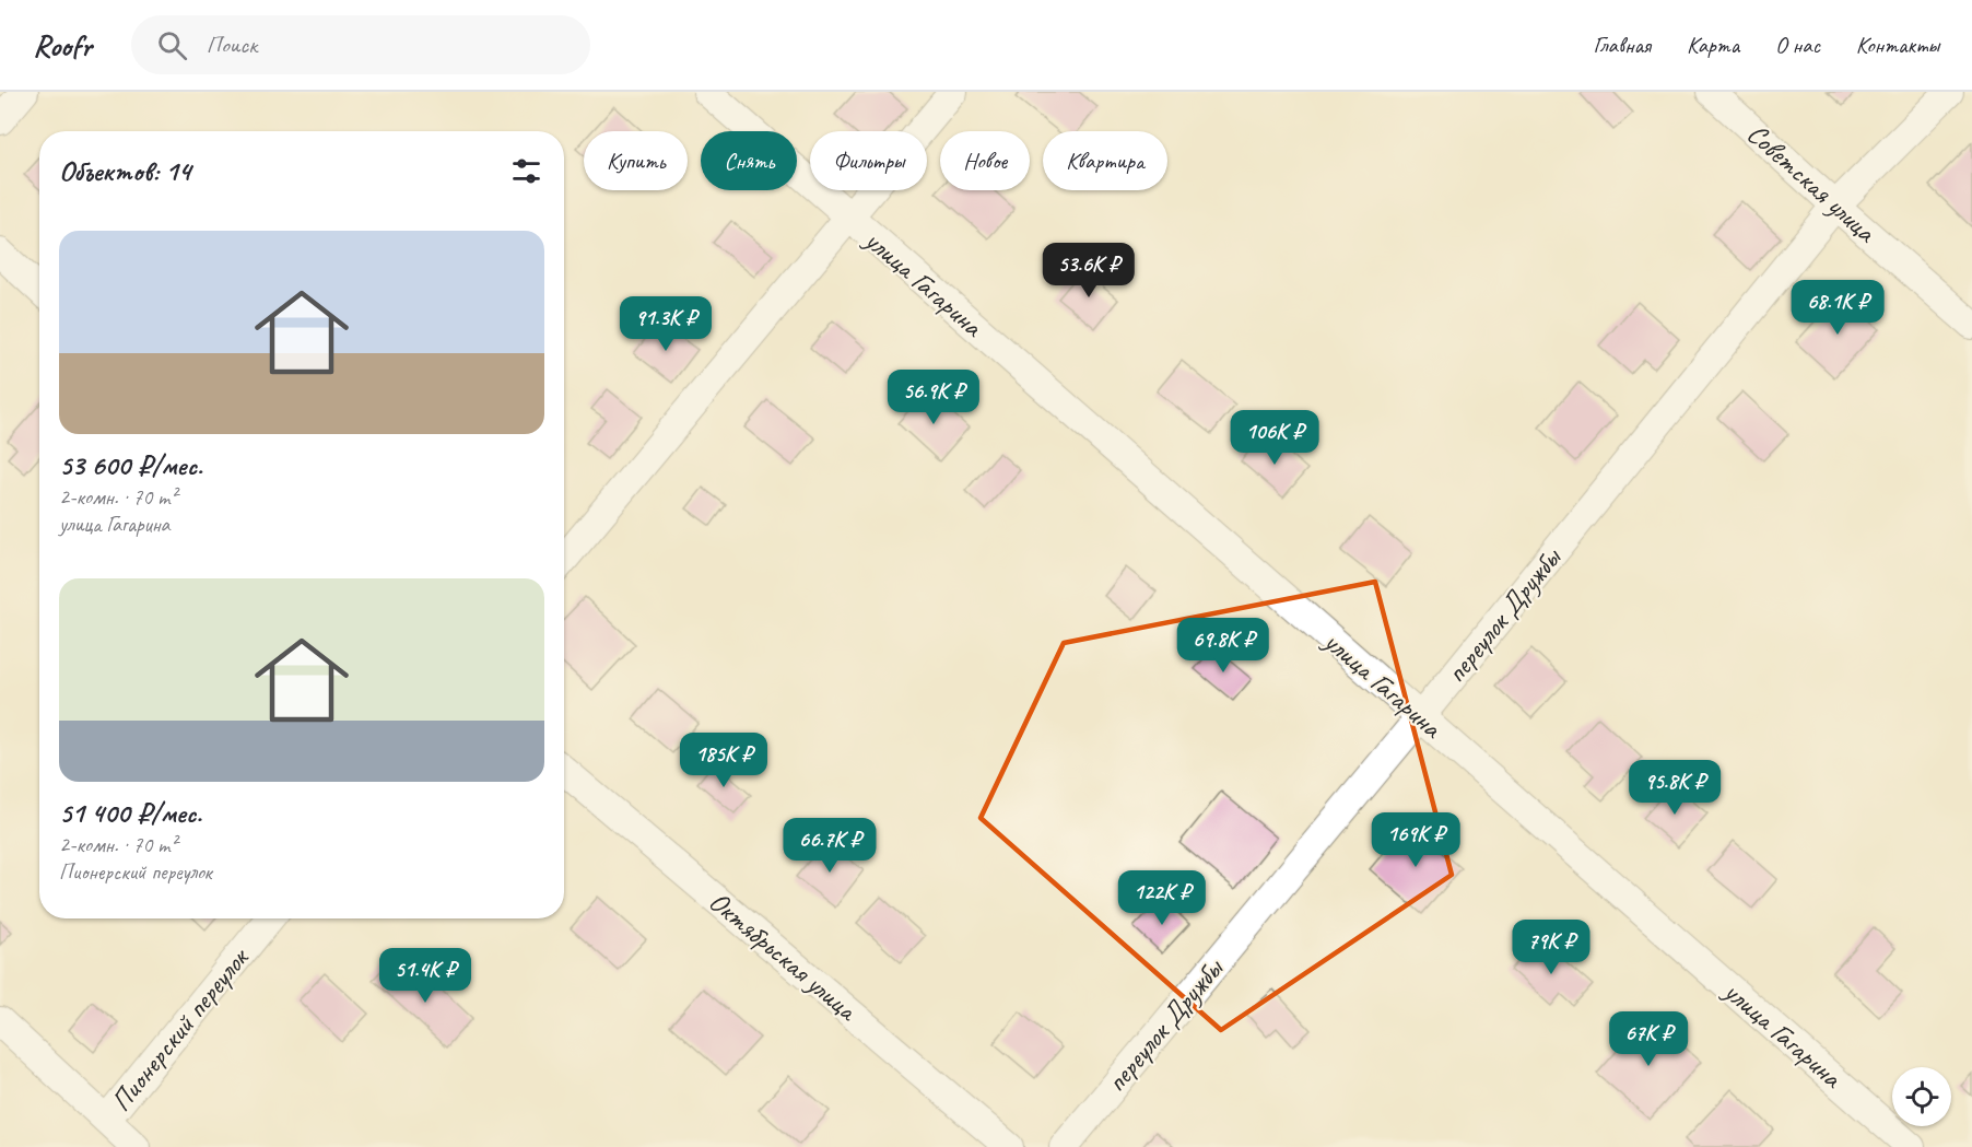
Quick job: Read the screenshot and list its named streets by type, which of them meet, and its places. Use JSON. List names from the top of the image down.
{
  "streets": {
    "street": [
      "Советская улица",
      "улица Гагарина",
      "переулок Дружбы",
      "Октябрьская улица",
      "Пионерский переулок"
    ]
  },
  "crossings": [
    ["Советская улица", "переулок Дружбы"],
    ["улица Гагарина", "переулок Дружбы"]
  ],
  "page": {
    "header": "Roofr",
    "search": "Поиск",
    "nav": [
      "Главная",
      "Карта",
      "О нас",
      "Контакты"
    ],
    "chip": [
      "Купить",
      "Снять",
      "Фильтры",
      "Новое",
      "Квартира"
    ],
    "heading": "Объектов: 14",
    "list": [
      {
        "name": "53 600 ₽/мес.",
        "note": "2-комн. · 70 m² · улица Гагарина"
      },
      {
        "name": "51 400 ₽/мес.",
        "note": "2-комн. · 70 m² · Пионерский переулок"
      }
    ],
    "price": [
      "53.6K ₽",
      "68.1K ₽",
      "91.3K ₽",
      "56.9K ₽",
      "106K ₽",
      "69.8K ₽",
      "185K ₽",
      "95.8K ₽",
      "169K ₽",
      "66.7K ₽",
      "122K ₽",
      "79K ₽",
      "51.4K ₽",
      "67K ₽"
    ]
  }
}
